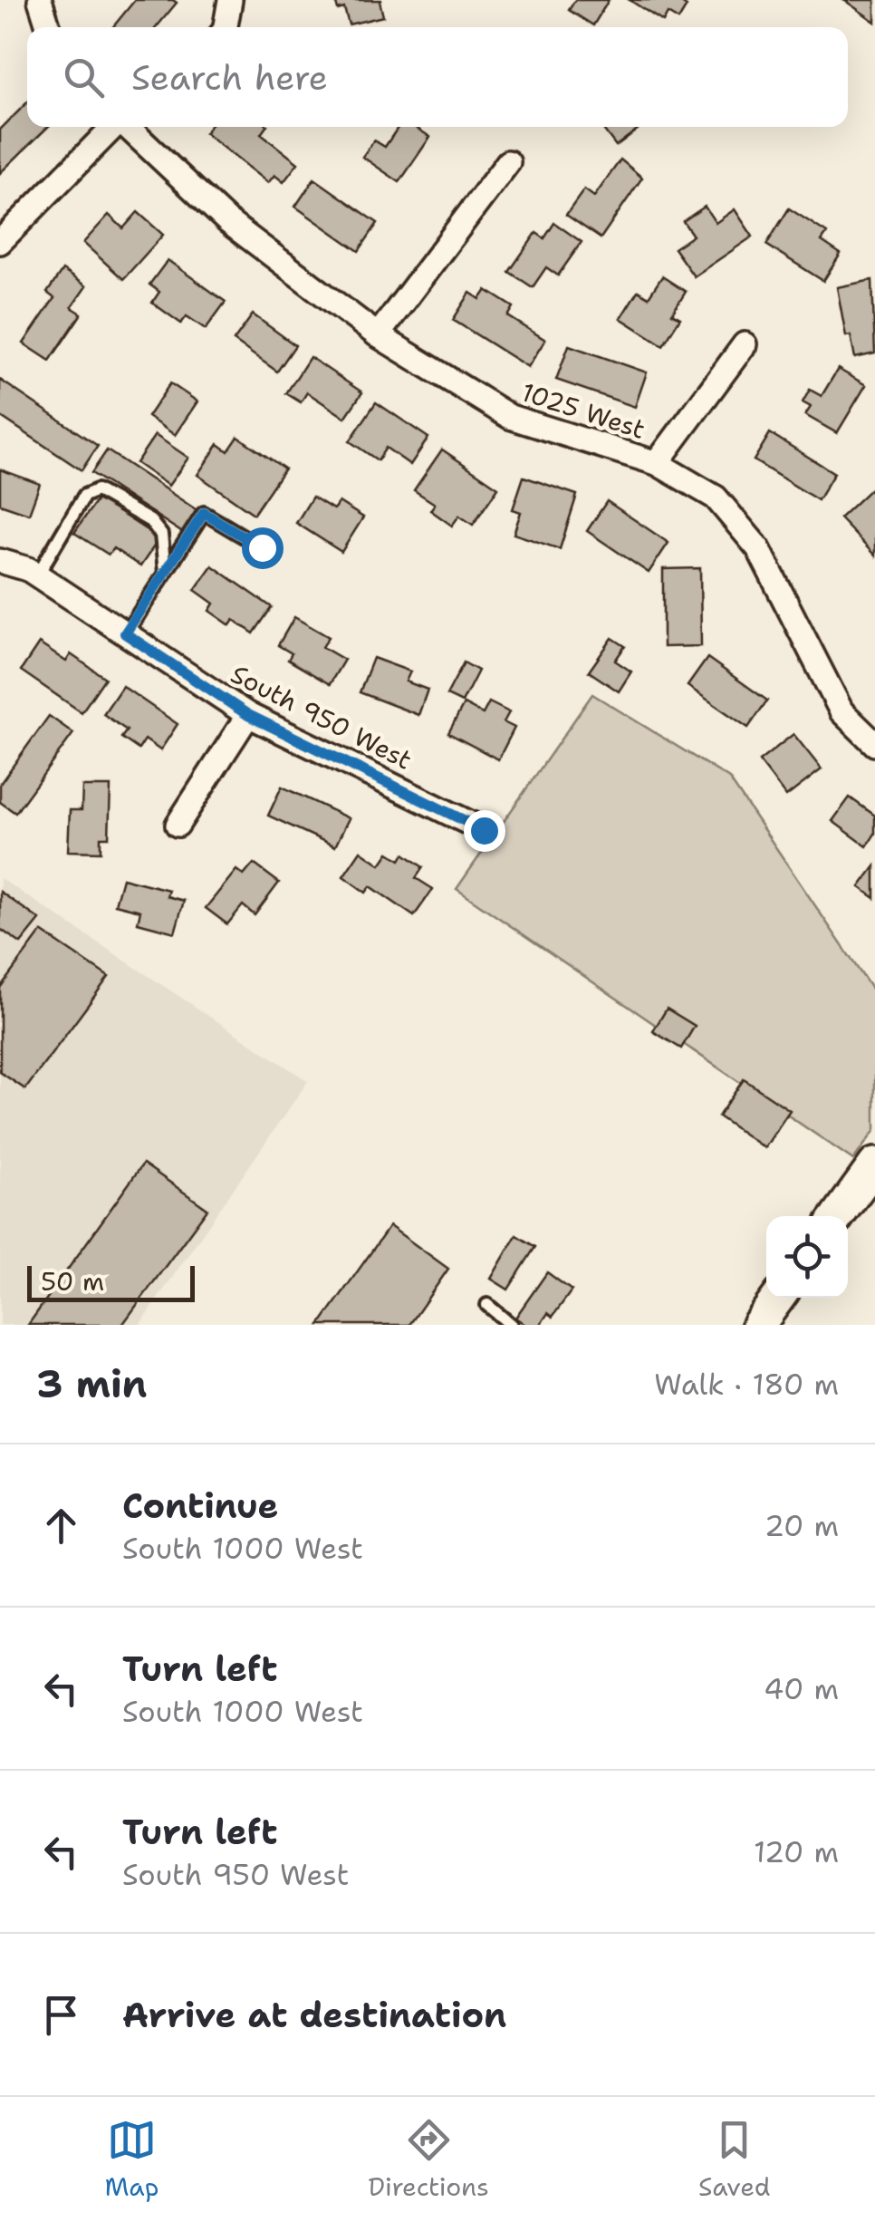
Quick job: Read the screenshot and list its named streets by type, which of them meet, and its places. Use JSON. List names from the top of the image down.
{
  "streets": {
    "street": ["1025 West", "South 950 West"]
  },
  "scale_bar": "50 m",
  "page": {
    "search": "Search here",
    "scale": "50 m",
    "heading": ["3 min", "Walk · 180 m"],
    "list": [
      ["Continue", "South 1000 West", "20 m"],
      ["Turn left", "South 1000 West", "40 m"],
      ["Turn left", "South 950 West", "120 m"],
      "Arrive at destination"
    ],
    "nav": ["Map", "Directions", "Saved"]
  }
}
